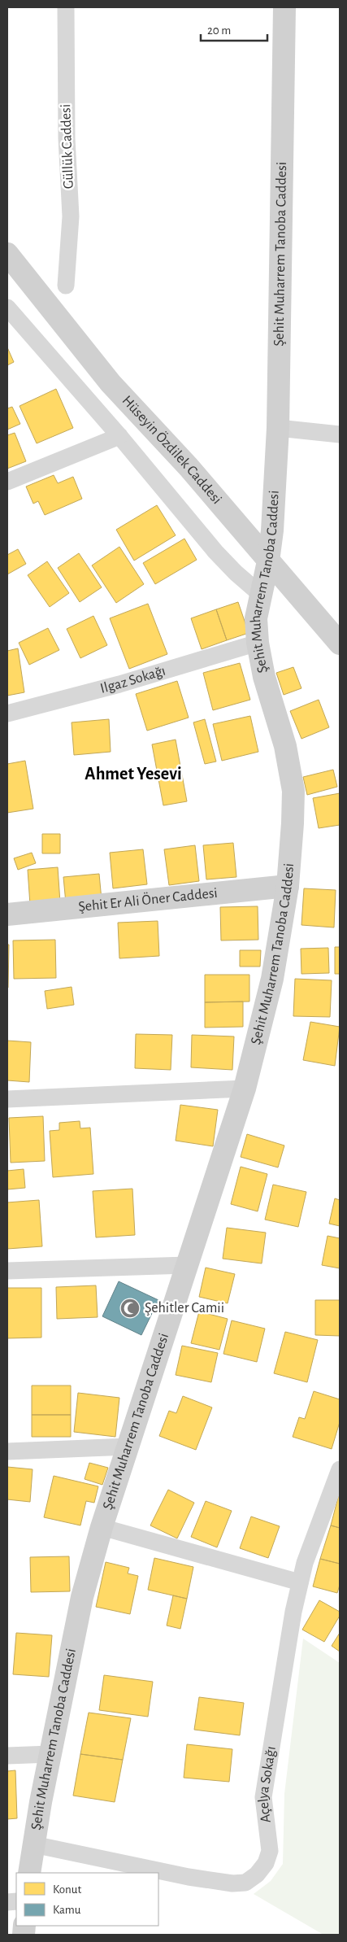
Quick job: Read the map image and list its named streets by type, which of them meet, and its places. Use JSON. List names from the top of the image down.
{
  "streets": {
    "street": [
      "Güllük Caddesi",
      "Şehit Muharrem Tanoba Caddesi",
      "Hüseyin Özdilek Caddesi",
      "Ilgaz Sokağı",
      "Şehit Er Ali Öner Caddesi",
      "Açelya Sokağı"
    ]
  },
  "crossings": [
    ["Şehit Muharrem Tanoba Caddesi", "Hüseyin Özdilek Caddesi"],
    ["Şehit Muharrem Tanoba Caddesi", "Ilgaz Sokağı"],
    ["Şehit Muharrem Tanoba Caddesi", "Şehit Er Ali Öner Caddesi"],
    ["Şehit Muharrem Tanoba Caddesi", "Açelya Sokağı"]
  ],
  "districts": ["Ahmet Yesevi"],
  "places": {
    "mosque": ["Şehitler Camii"]
  },
  "legend": ["Konut", "Kamu"],
  "scale_bar": "20 m"
}
